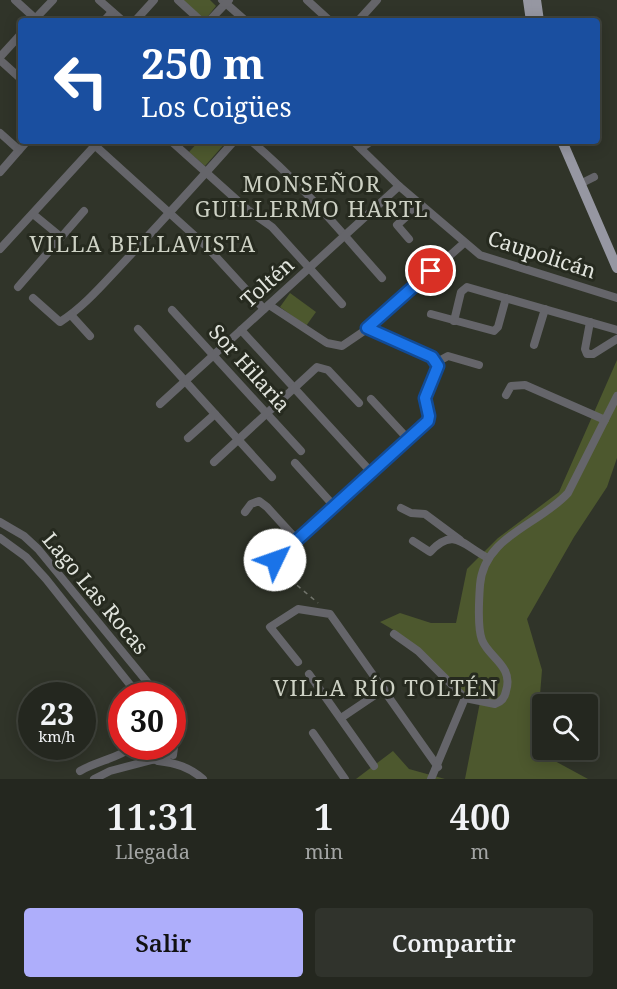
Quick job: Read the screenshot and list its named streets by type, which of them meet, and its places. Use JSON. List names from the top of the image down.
{
  "streets": {
    "street": [
      "Caupolicán",
      "Toltén",
      "Sor Hilaria",
      "Lago Las Rocas"
    ]
  },
  "crossings": [
    ["Caupolicán", "Toltén"],
    ["Toltén", "Sor Hilaria"]
  ],
  "districts": ["MONSEÑOR GUILLERMO HARTL", "VILLA BELLAVISTA", "VILLA RÍO TOLTÉN"],
  "page": {
    "turn": ["250 m", "Los Coigües"],
    "speed": "23 km/h",
    "limit": "30",
    "eta": [
      "11:31",
      "Llegada",
      "1",
      "min",
      "400",
      "m"
    ],
    "buttons": ["Salir", "Compartir"]
  }
}
